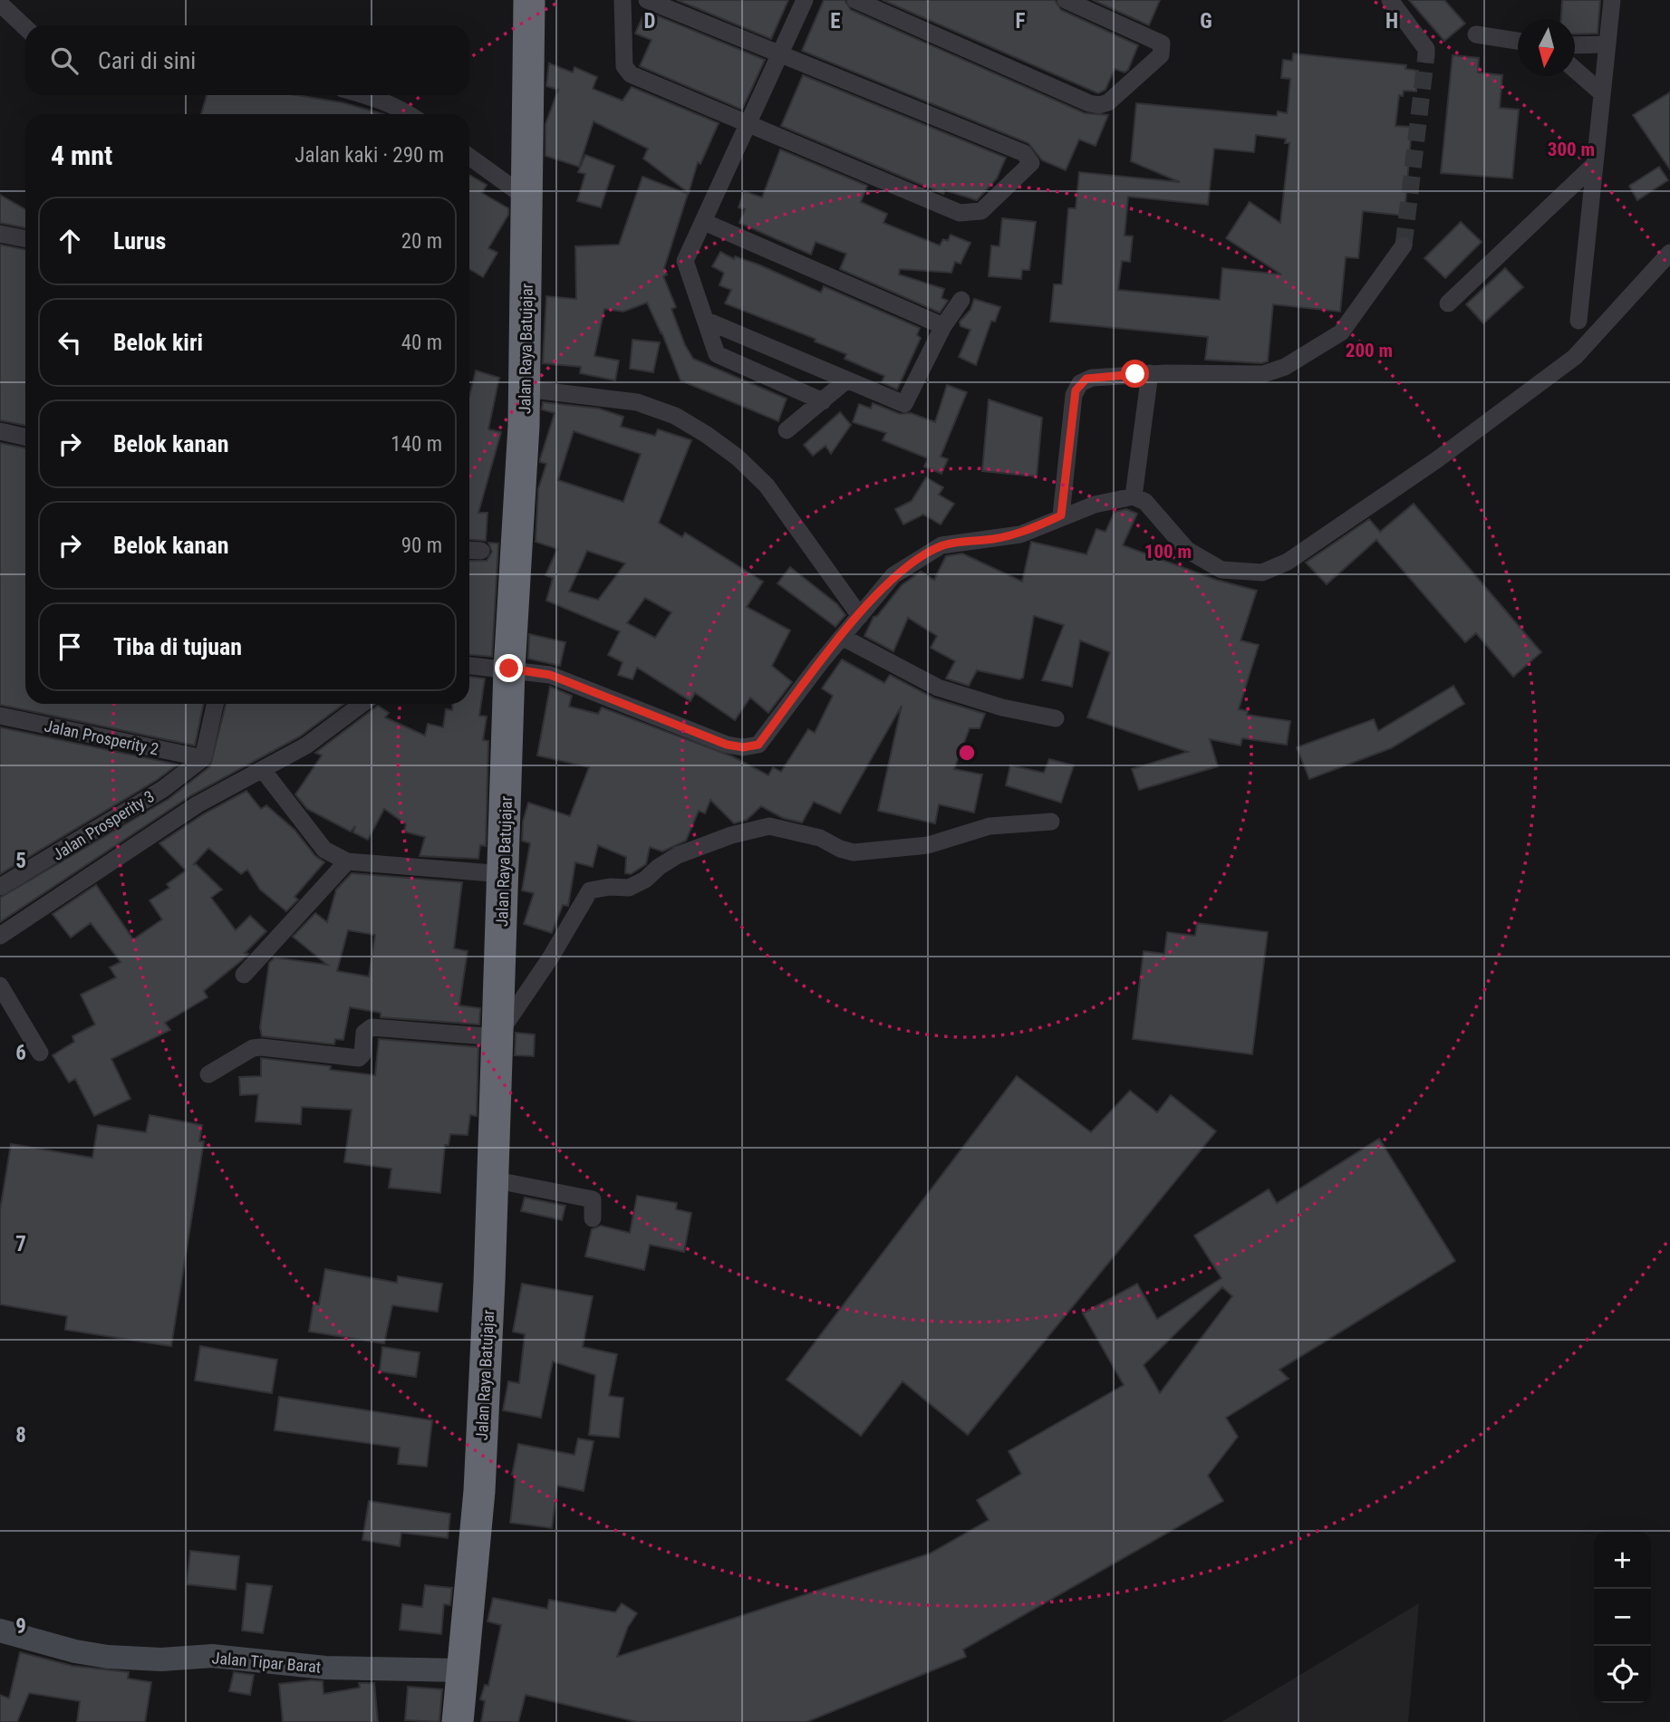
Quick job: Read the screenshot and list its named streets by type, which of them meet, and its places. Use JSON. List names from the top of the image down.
{
  "streets": {
    "highway": ["Jalan Raya Batujajar"],
    "street": ["Jalan Prosperity 2", "Jalan Prosperity 3", "Jalan Tipar Barat"]
  },
  "crossings": [
    ["Jalan Raya Batujajar", "Jalan Tipar Barat"],
    ["Jalan Prosperity 2", "Jalan Prosperity 3"]
  ],
  "north": "bottom",
  "page": {
    "search": "Cari di sini",
    "heading": ["4 mnt", "Jalan kaki · 290 m"],
    "list": [
      ["Lurus", "20 m"],
      ["Belok kiri", "40 m"],
      ["Belok kanan", "140 m"],
      ["Belok kanan", "90 m"],
      "Tiba di tujuan"
    ],
    "map_buttons": ["+", "−"]
  },
  "grid": {
    "columns": [
      "D",
      "E",
      "F",
      "G",
      "H"
    ],
    "rows": [
      "5",
      "6",
      "7",
      "8",
      "9"
    ]
  },
  "rings": ["300 m", "200 m", "100 m"]
}
